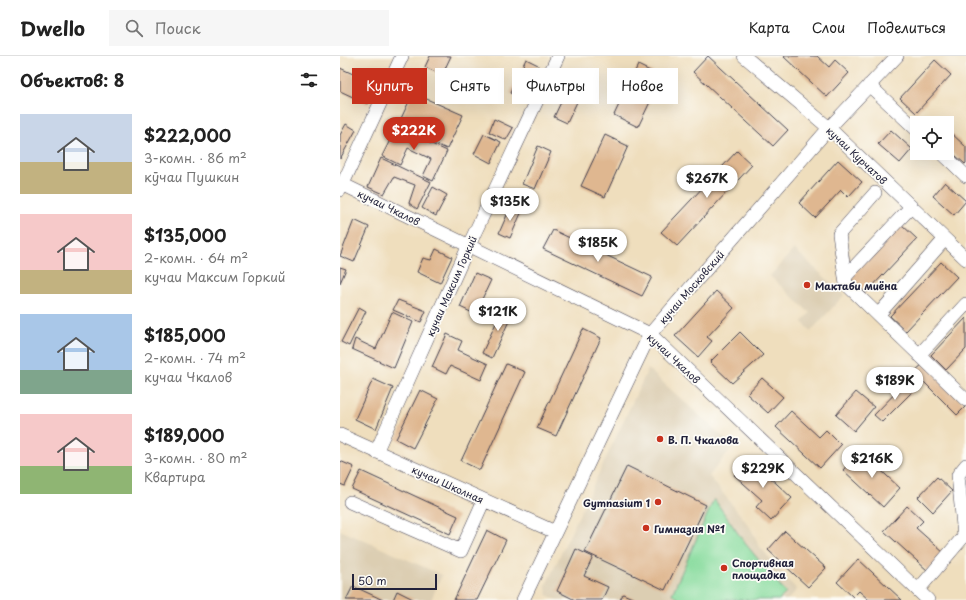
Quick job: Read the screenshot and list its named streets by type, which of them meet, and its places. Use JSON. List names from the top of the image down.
{
  "streets": {
    "street": [
      "кучаи Курчатов",
      "кучаи Чкалов",
      "кучаи Максим Горкий",
      "кучаи Московский",
      "кучаи Школная"
    ]
  },
  "crossings": [
    ["кучаи Курчатов", "кучаи Московский"],
    ["кучаи Чкалов", "кучаи Максим Горкий"],
    ["кучаи Чкалов", "кучаи Московский"],
    ["кучаи Максим Горкий", "кучаи Школная"],
    ["кучаи Московский", "кучаи Школная"]
  ],
  "places": [
    "Мактаби миёна",
    "В. П. Чкалова",
    "Gymnasium 1",
    "Гимназия №1",
    "Спортивная площадка"
  ],
  "scale_bar": "50 m",
  "page": {
    "header": "Dwello",
    "search": "Поиск",
    "nav": ["Карта", "Слои", "Поделиться"],
    "heading": "Объектов: 8",
    "chip": [
      "Купить",
      "Снять",
      "Фильтры",
      "Новое"
    ],
    "list": [
      {
        "name": "$222,000",
        "note": "3-комн. · 86 m² · кӯчаи Пушкин"
      },
      {
        "name": "$135,000",
        "note": "2-комн. · 64 m² · кучаи Максим Горкий"
      },
      {
        "name": "$185,000",
        "note": "2-комн. · 74 m² · кучаи Чкалов"
      },
      {
        "name": "$189,000",
        "note": "3-комн. · 80 m² · Квартира"
      }
    ],
    "price": [
      "$222K",
      "$267K",
      "$135K",
      "$185K",
      "$121K",
      "$189K",
      "$216K",
      "$229K"
    ],
    "scale": "50 m"
  }
}
